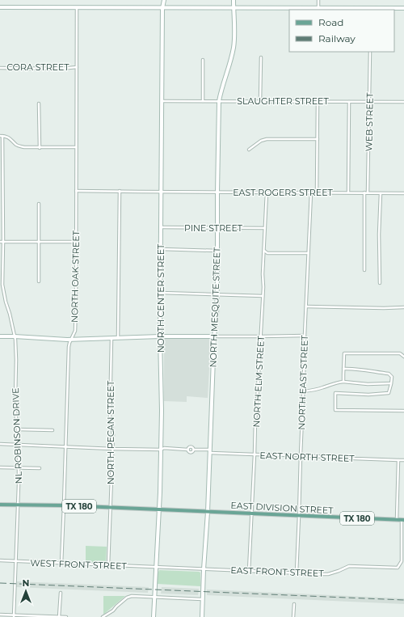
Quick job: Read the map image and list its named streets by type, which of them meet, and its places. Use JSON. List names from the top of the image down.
{
  "streets": {
    "main road": [
      "NORTH CENTER STREET",
      "NORTH MESQUITE STREET",
      "TX 180",
      "EAST DIVISION STREET"
    ],
    "street": [
      "CORA STREET",
      "SLAUGHTER STREET",
      "WEB STREET",
      "EAST ROGERS STREET",
      "PINE STREET",
      "NORTH OAK STREET",
      "NORTH ELM STREET",
      "NORTH EAST STREET",
      "NORTH PECAN STREET",
      "NL ROBINSON DRIVE",
      "EAST NORTH STREET",
      "WEST FRONT STREET",
      "EAST FRONT STREET"
    ]
  },
  "crossings": [
    ["CORA STREET", "NORTH OAK STREET"],
    ["SLAUGHTER STREET", "WEB STREET"],
    ["SLAUGHTER STREET", "NORTH CENTER STREET"],
    ["SLAUGHTER STREET", "NORTH MESQUITE STREET"],
    ["WEB STREET", "EAST ROGERS STREET"],
    ["EAST ROGERS STREET", "NORTH OAK STREET"],
    ["EAST ROGERS STREET", "NORTH CENTER STREET"],
    ["EAST ROGERS STREET", "NORTH MESQUITE STREET"],
    ["EAST ROGERS STREET", "NORTH ELM STREET"],
    ["EAST ROGERS STREET", "NORTH EAST STREET"],
    ["PINE STREET", "NORTH CENTER STREET"],
    ["PINE STREET", "NORTH MESQUITE STREET"],
    ["PINE STREET", "NORTH ELM STREET"],
    ["NORTH OAK STREET", "TX 180"],
    ["NORTH OAK STREET", "WEST FRONT STREET"],
    ["NORTH CENTER STREET", "EAST NORTH STREET"],
    ["NORTH CENTER STREET", "TX 180"],
    ["NORTH CENTER STREET", "EAST DIVISION STREET"],
    ["NORTH CENTER STREET", "WEST FRONT STREET"],
    ["NORTH CENTER STREET", "EAST FRONT STREET"],
    ["NORTH MESQUITE STREET", "EAST NORTH STREET"],
    ["NORTH MESQUITE STREET", "EAST DIVISION STREET"],
    ["NORTH MESQUITE STREET", "EAST FRONT STREET"],
    ["NORTH ELM STREET", "EAST NORTH STREET"],
    ["NORTH ELM STREET", "EAST DIVISION STREET"],
    ["NORTH ELM STREET", "EAST FRONT STREET"],
    ["NORTH EAST STREET", "EAST NORTH STREET"],
    ["NORTH EAST STREET", "EAST DIVISION STREET"],
    ["NORTH EAST STREET", "EAST FRONT STREET"],
    ["NORTH PECAN STREET", "TX 180"],
    ["NORTH PECAN STREET", "WEST FRONT STREET"],
    ["NL ROBINSON DRIVE", "TX 180"],
    ["NL ROBINSON DRIVE", "WEST FRONT STREET"],
    ["TX 180", "EAST DIVISION STREET"],
    ["EAST DIVISION STREET", "EAST FRONT STREET"],
    ["WEST FRONT STREET", "EAST FRONT STREET"]
  ],
  "legend": ["Road", "Railway"],
  "north": "top"
}
